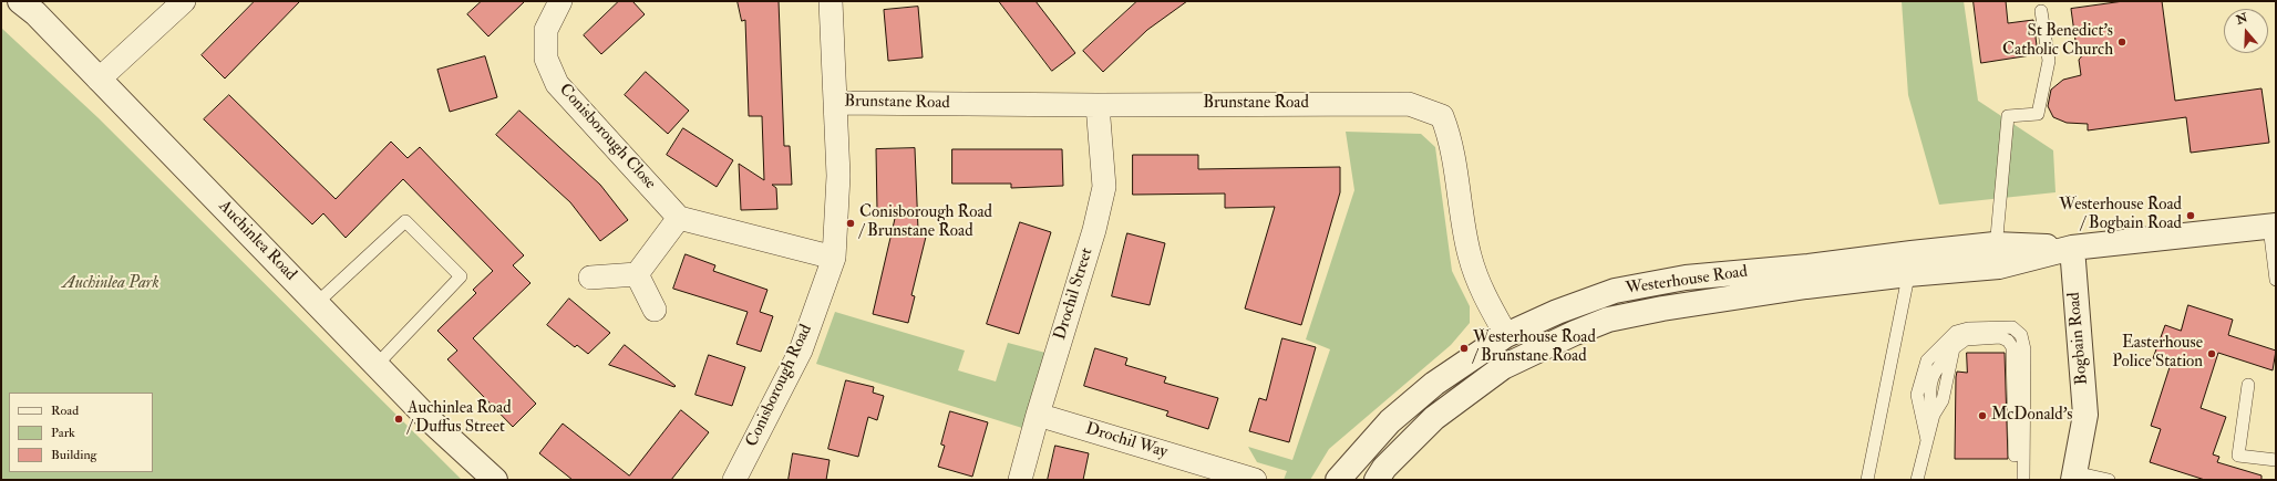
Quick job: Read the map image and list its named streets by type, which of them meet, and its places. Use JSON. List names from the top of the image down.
{
  "streets": {
    "street": [
      "Brunstane Road",
      "Conisborough Close",
      "Auchinlea Road",
      "Westerhouse Road",
      "Drochil Street",
      "Bogbain Road",
      "Conisborough Road",
      "Drochil Way"
    ]
  },
  "crossings": [
    ["Brunstane Road", "Westerhouse Road"],
    ["Brunstane Road", "Drochil Street"],
    ["Brunstane Road", "Conisborough Road"],
    ["Westerhouse Road", "Bogbain Road"],
    ["Drochil Street", "Drochil Way"]
  ],
  "parks": ["Auchinlea Park"],
  "places": [
    "St Benedict's Catholic Church",
    "Westerhouse Road / Bogbain Road",
    "Conisborough Road / Brunstane Road",
    "Westerhouse Road / Brunstane Road",
    "Easterhouse Police Station",
    "McDonald's",
    "Auchinlea Road / Duffus Street"
  ],
  "legend": ["Road", "Park", "Building"],
  "north": "top"
}
